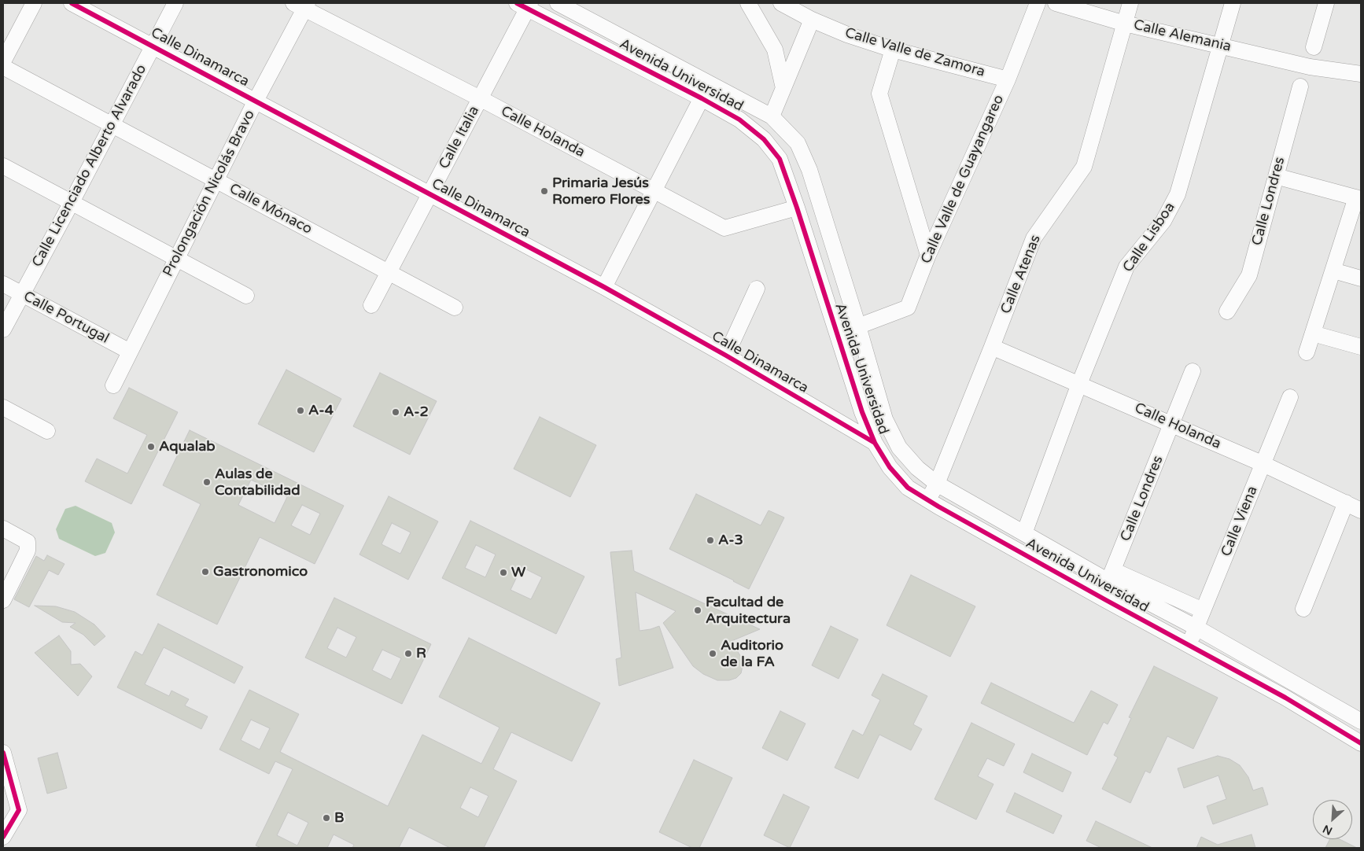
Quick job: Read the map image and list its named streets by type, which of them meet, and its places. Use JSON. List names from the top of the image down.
{
  "streets": {
    "street": [
      "Calle Alemania",
      "Calle Valle de Zamora",
      "Calle Dinamarca",
      "Avenida Universidad",
      "Calle Holanda",
      "Calle Italia",
      "Calle Licenciado Alberto Alvarado",
      "Calle Valle de Guayangareo",
      "Prolongación Nicolás Bravo",
      "Calle Londres",
      "Calle Mónaco",
      "Calle Lisboa",
      "Calle Atenas",
      "Calle Portugal",
      "Calle Viena"
    ]
  },
  "crossings": [
    ["Calle Alemania", "Calle Lisboa"],
    ["Calle Alemania", "Calle Atenas"],
    ["Calle Valle de Zamora", "Calle Valle de Guayangareo"],
    ["Calle Dinamarca", "Avenida Universidad"],
    ["Calle Dinamarca", "Calle Italia"],
    ["Calle Dinamarca", "Calle Licenciado Alberto Alvarado"],
    ["Calle Dinamarca", "Prolongación Nicolás Bravo"],
    ["Avenida Universidad", "Calle Holanda"],
    ["Avenida Universidad", "Calle Italia"],
    ["Avenida Universidad", "Calle Valle de Guayangareo"],
    ["Avenida Universidad", "Calle Londres"],
    ["Avenida Universidad", "Calle Lisboa"],
    ["Avenida Universidad", "Calle Atenas"],
    ["Avenida Universidad", "Calle Viena"],
    ["Calle Holanda", "Calle Italia"],
    ["Calle Holanda", "Prolongación Nicolás Bravo"],
    ["Calle Holanda", "Calle Londres"],
    ["Calle Holanda", "Calle Lisboa"],
    ["Calle Holanda", "Calle Atenas"],
    ["Calle Holanda", "Calle Viena"],
    ["Calle Italia", "Calle Mónaco"],
    ["Calle Licenciado Alberto Alvarado", "Calle Mónaco"],
    ["Calle Licenciado Alberto Alvarado", "Calle Portugal"],
    ["Prolongación Nicolás Bravo", "Calle Mónaco"],
    ["Prolongación Nicolás Bravo", "Calle Portugal"]
  ],
  "places": [
    "Primaria Jesús Romero Flores",
    "A-4",
    "A-2",
    "Aqualab",
    "Aulas de Contabilidad",
    "A-3",
    "Gastronomico",
    "W",
    "Facultad de Arquitectura",
    "R",
    "Auditorio de la FA",
    "B"
  ],
  "north": "bottom left"
}
